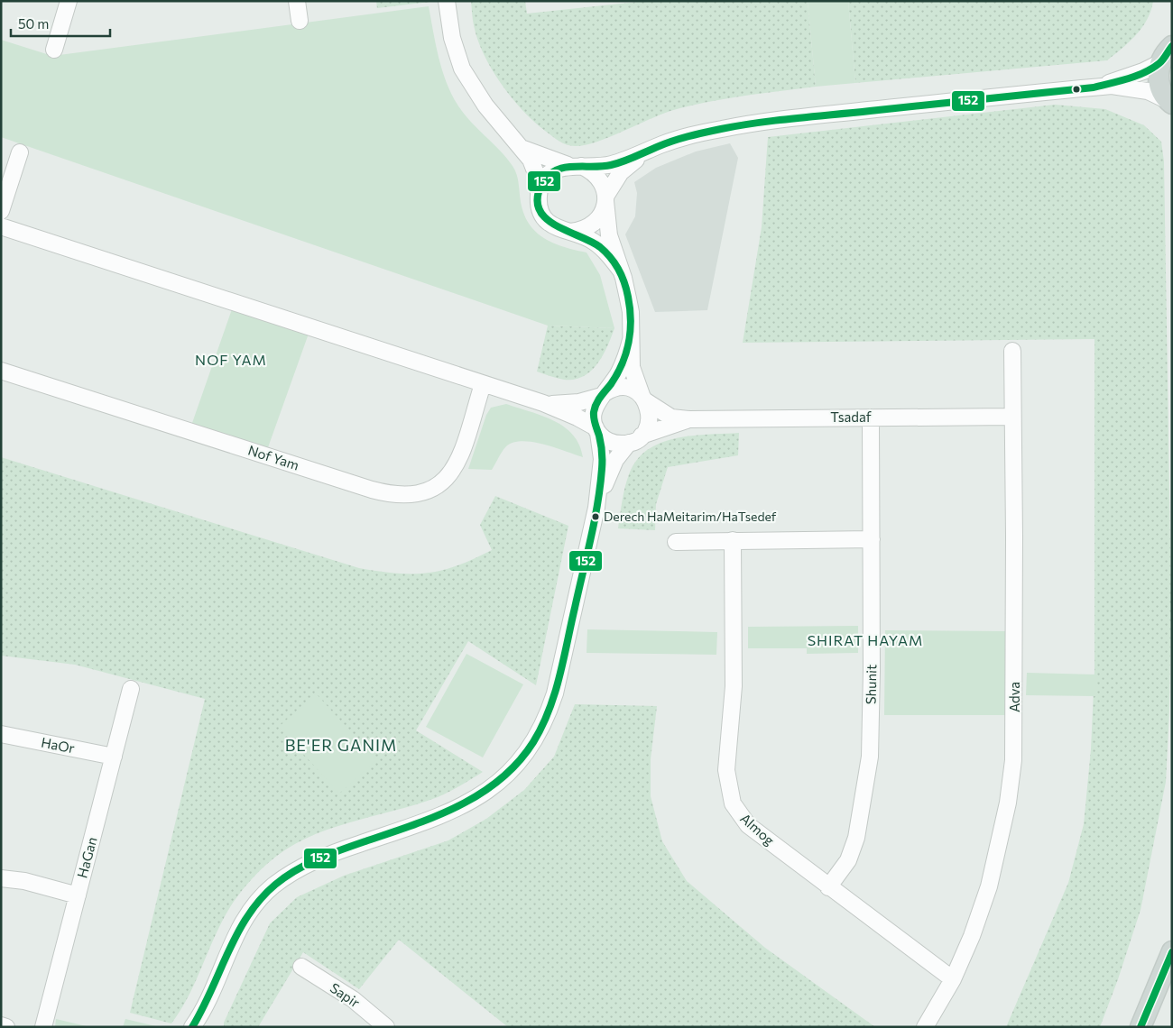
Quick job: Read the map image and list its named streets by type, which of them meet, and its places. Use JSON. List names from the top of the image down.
{
  "streets": {
    "street": [
      "Tsadaf",
      "Nof Yam",
      "Shunit",
      "Adva",
      "HaOr",
      "Almog",
      "HaGan",
      "Sapir"
    ]
  },
  "crossings": [
    ["Tsadaf", "Shunit"],
    ["Tsadaf", "Adva"],
    ["Shunit", "Almog"],
    ["Adva", "Almog"],
    ["HaOr", "HaGan"]
  ],
  "districts": ["NOF YAM", "SHIRAT HAYAM", "BE'ER GANIM"],
  "places": ["Derech HaMeitarim/HaTsedef"],
  "lines": ["transit line 152"],
  "scale_bar": "50 m"
}
